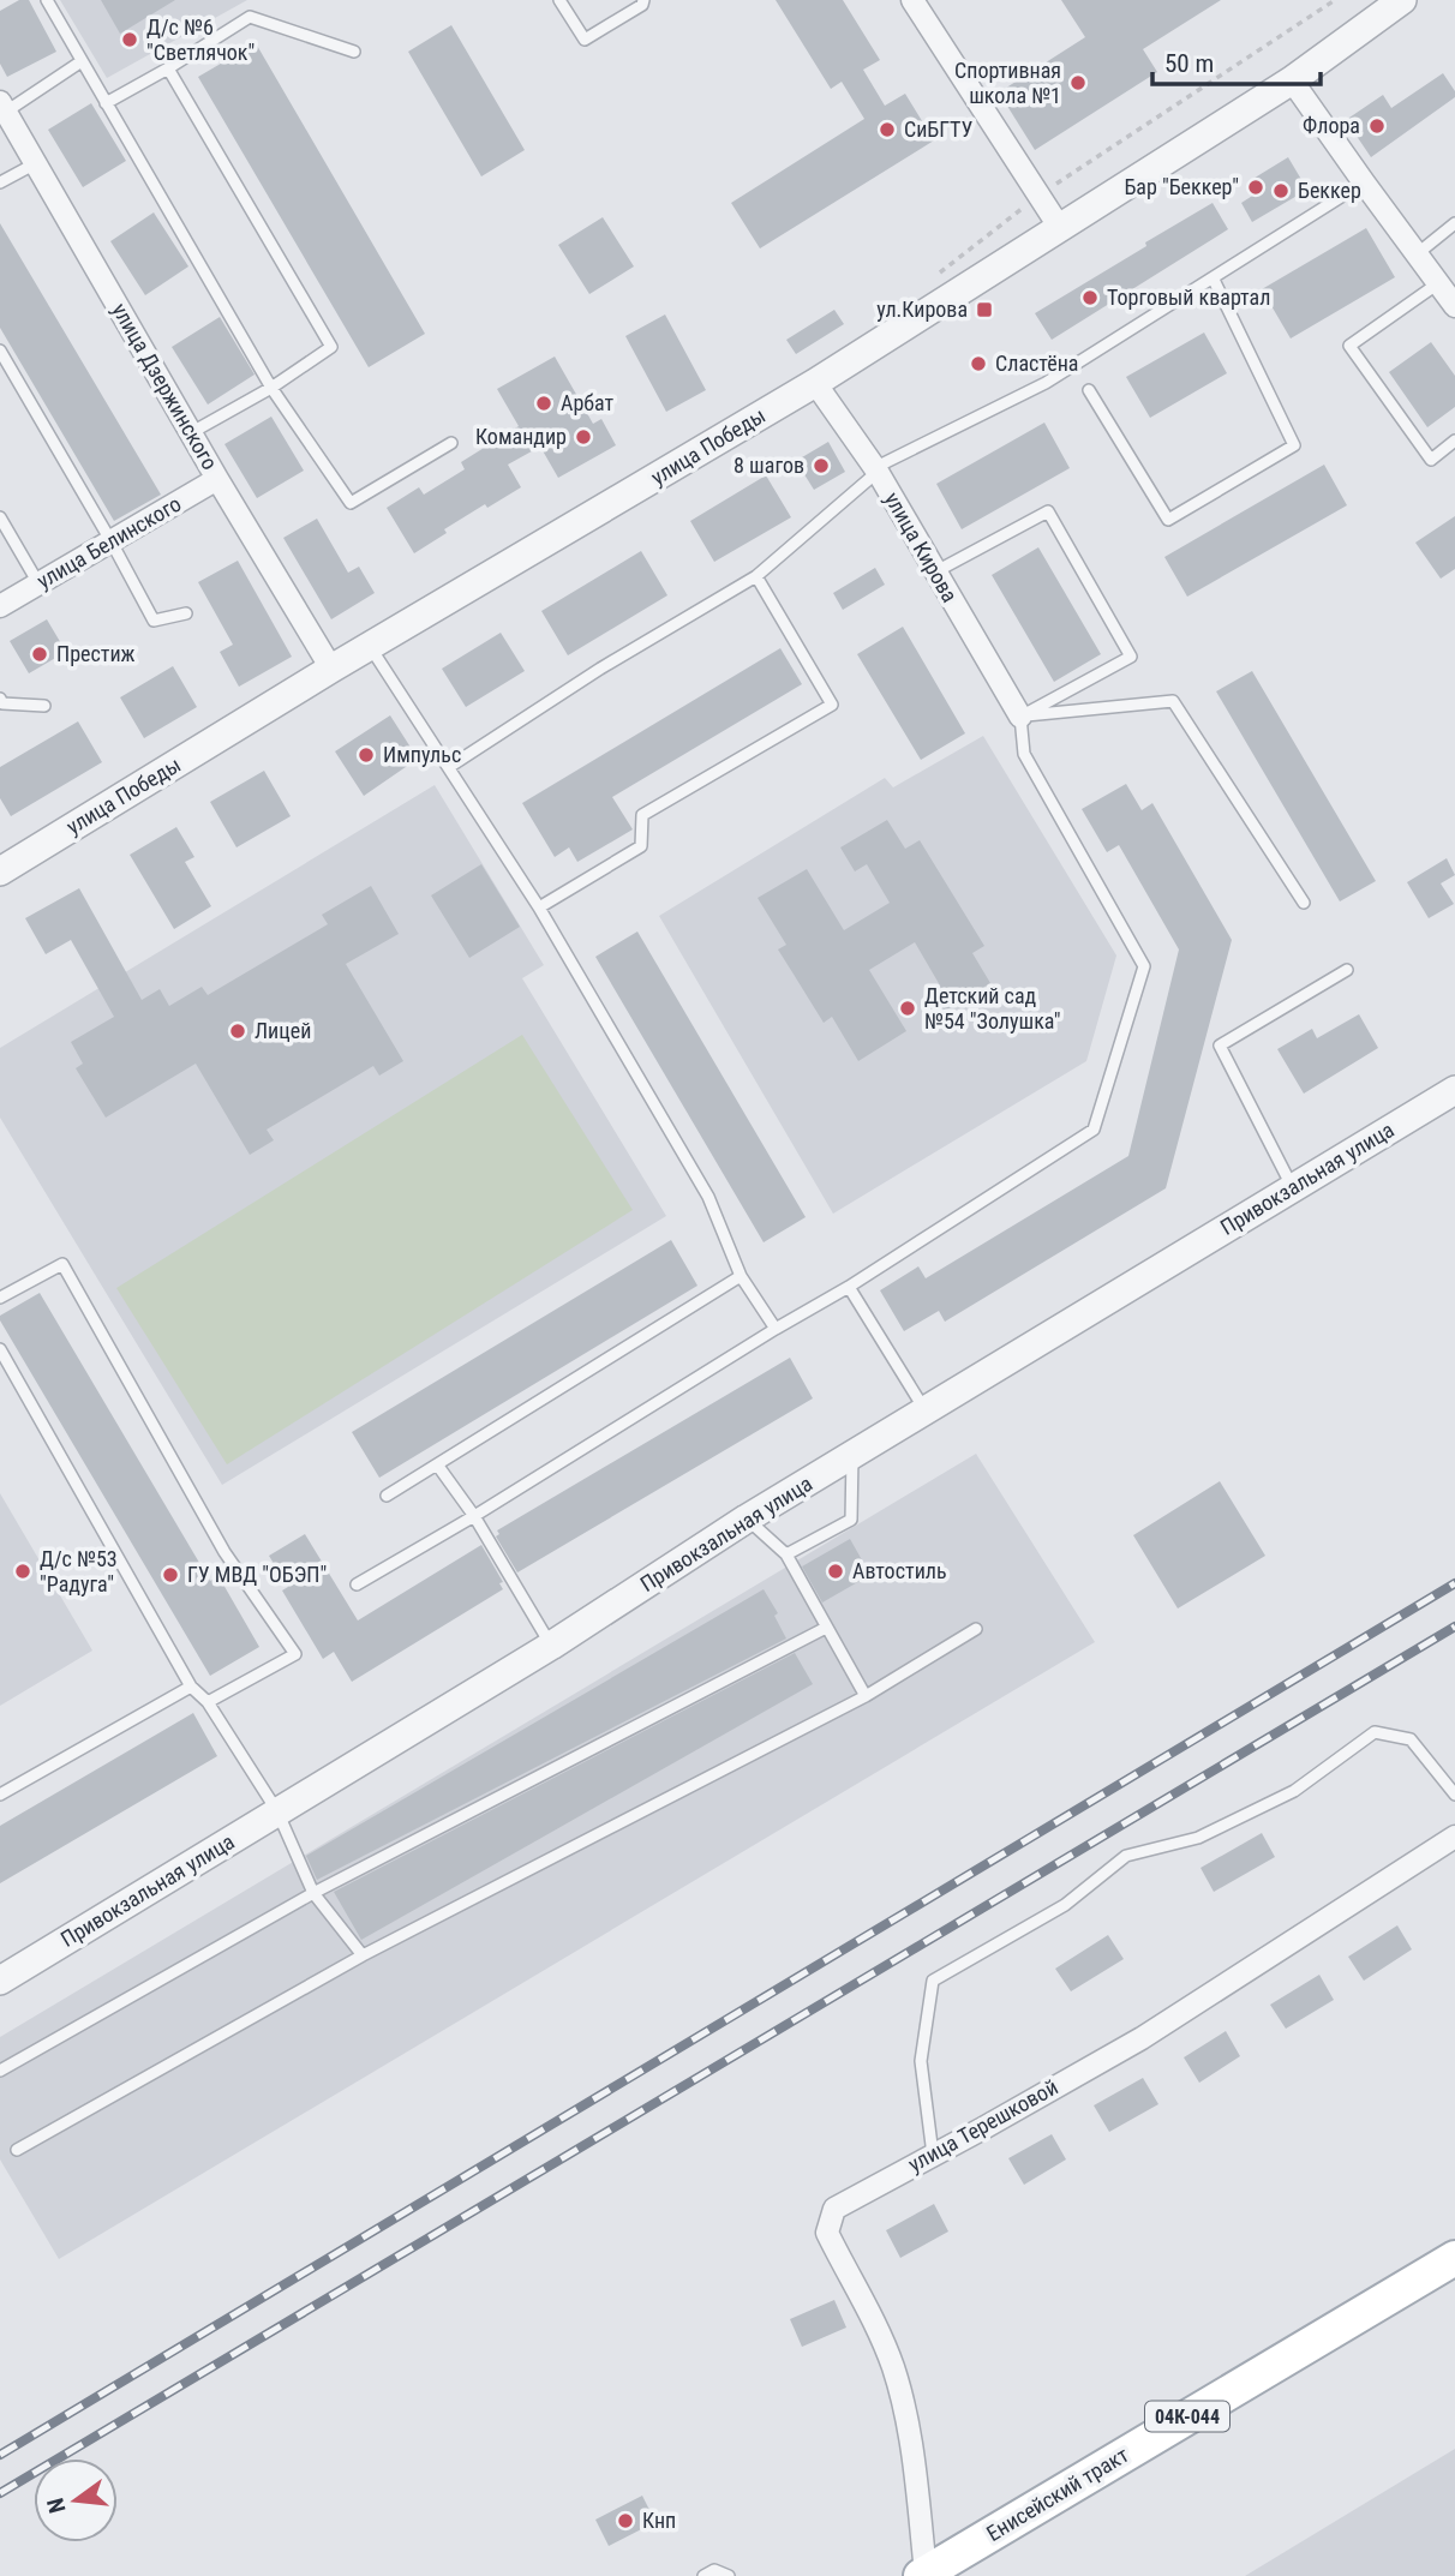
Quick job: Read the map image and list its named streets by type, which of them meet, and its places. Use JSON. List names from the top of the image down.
{
  "streets": {
    "main road": ["04К-044", "Енисейский тракт"],
    "street": [
      "улица Дзержинского",
      "улица Победы",
      "улица Белинского",
      "улица Кирова",
      "Привокзальная улица",
      "улица Терешковой"
    ]
  },
  "crossings": [
    ["улица Дзержинского", "улица Победы"],
    ["улица Дзержинского", "улица Белинского"],
    ["улица Победы", "улица Кирова"],
    ["улица Терешковой", "Енисейский тракт"]
  ],
  "places": {
    "other": [
      "Д/с №6 \"Светлячок\"",
      "Спортивная школа №1",
      "Флора",
      "СиБГТУ",
      "Бар \"Беккер\"",
      "Беккер",
      "Торговый квартал",
      "Сластёна",
      "Арбат",
      "Командир",
      "8 шагов",
      "Престиж",
      "Импульс",
      "Детский сад №54 \"Золушка\"",
      "Лицей",
      "Д/с №53 \"Радуга\"",
      "Автостиль",
      "ГУ МВД \"ОБЭП\"",
      "Кнп"
    ],
    "transit": ["ул.Кирова"]
  },
  "scale_bar": "50 m",
  "north": "left"
}
